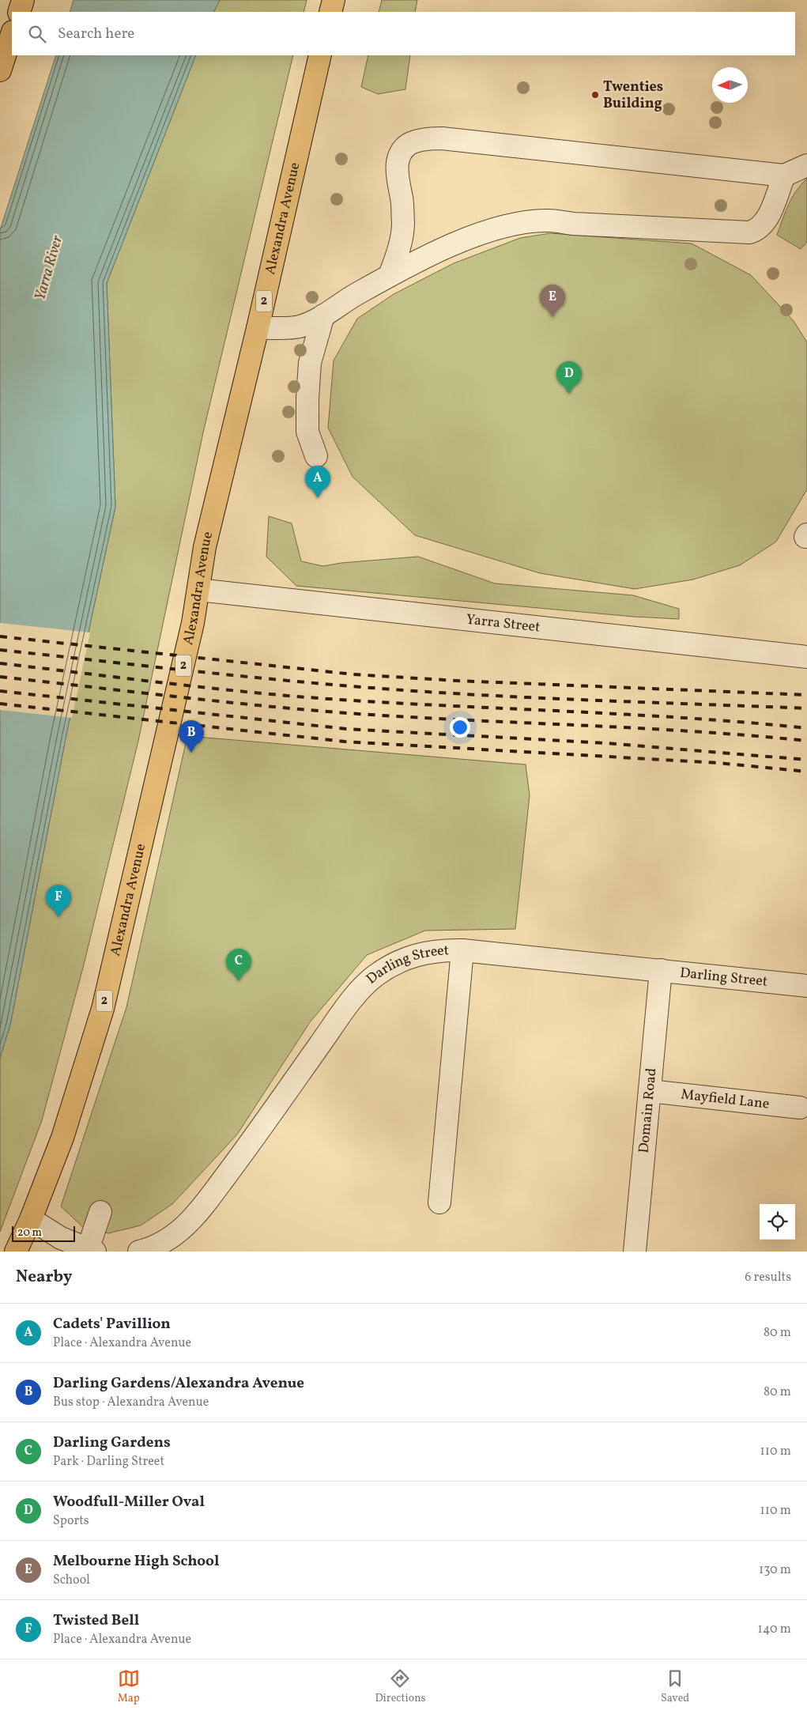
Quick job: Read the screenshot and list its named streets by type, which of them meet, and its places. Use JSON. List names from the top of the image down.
{
  "streets": {
    "main road": ["Alexandra Avenue", "2"],
    "street": [
      "Yarra Street",
      "Darling Street",
      "Mayfield Lane",
      "Domain Road"
    ]
  },
  "crossings": [
    ["Alexandra Avenue", "Yarra Street"],
    ["Darling Street", "Domain Road"],
    ["Mayfield Lane", "Domain Road"]
  ],
  "water": ["Yarra River"],
  "places": ["Twenties Building"],
  "scale_bar": "20 m",
  "north": "left",
  "page": {
    "search": "Search here",
    "pins": [
      "E",
      "D",
      "A",
      "B",
      "F",
      "C"
    ],
    "scale": "20 m",
    "heading": ["Nearby", "6 results"],
    "list": [
      {
        "mark": "A",
        "name": "Cadets' Pavillion",
        "note": "Place · Alexandra Avenue",
        "value": "80 m"
      },
      {
        "mark": "B",
        "name": "Darling Gardens/Alexandra Avenue",
        "note": "Bus stop · Alexandra Avenue",
        "value": "80 m"
      },
      {
        "mark": "C",
        "name": "Darling Gardens",
        "note": "Park · Darling Street",
        "value": "110 m"
      },
      {
        "mark": "D",
        "name": "Woodfull-Miller Oval",
        "note": "Sports",
        "value": "110 m"
      },
      {
        "mark": "E",
        "name": "Melbourne High School",
        "note": "School",
        "value": "130 m"
      },
      {
        "mark": "F",
        "name": "Twisted Bell",
        "note": "Place · Alexandra Avenue",
        "value": "140 m"
      }
    ],
    "nav": ["Map", "Directions", "Saved"]
  }
}
